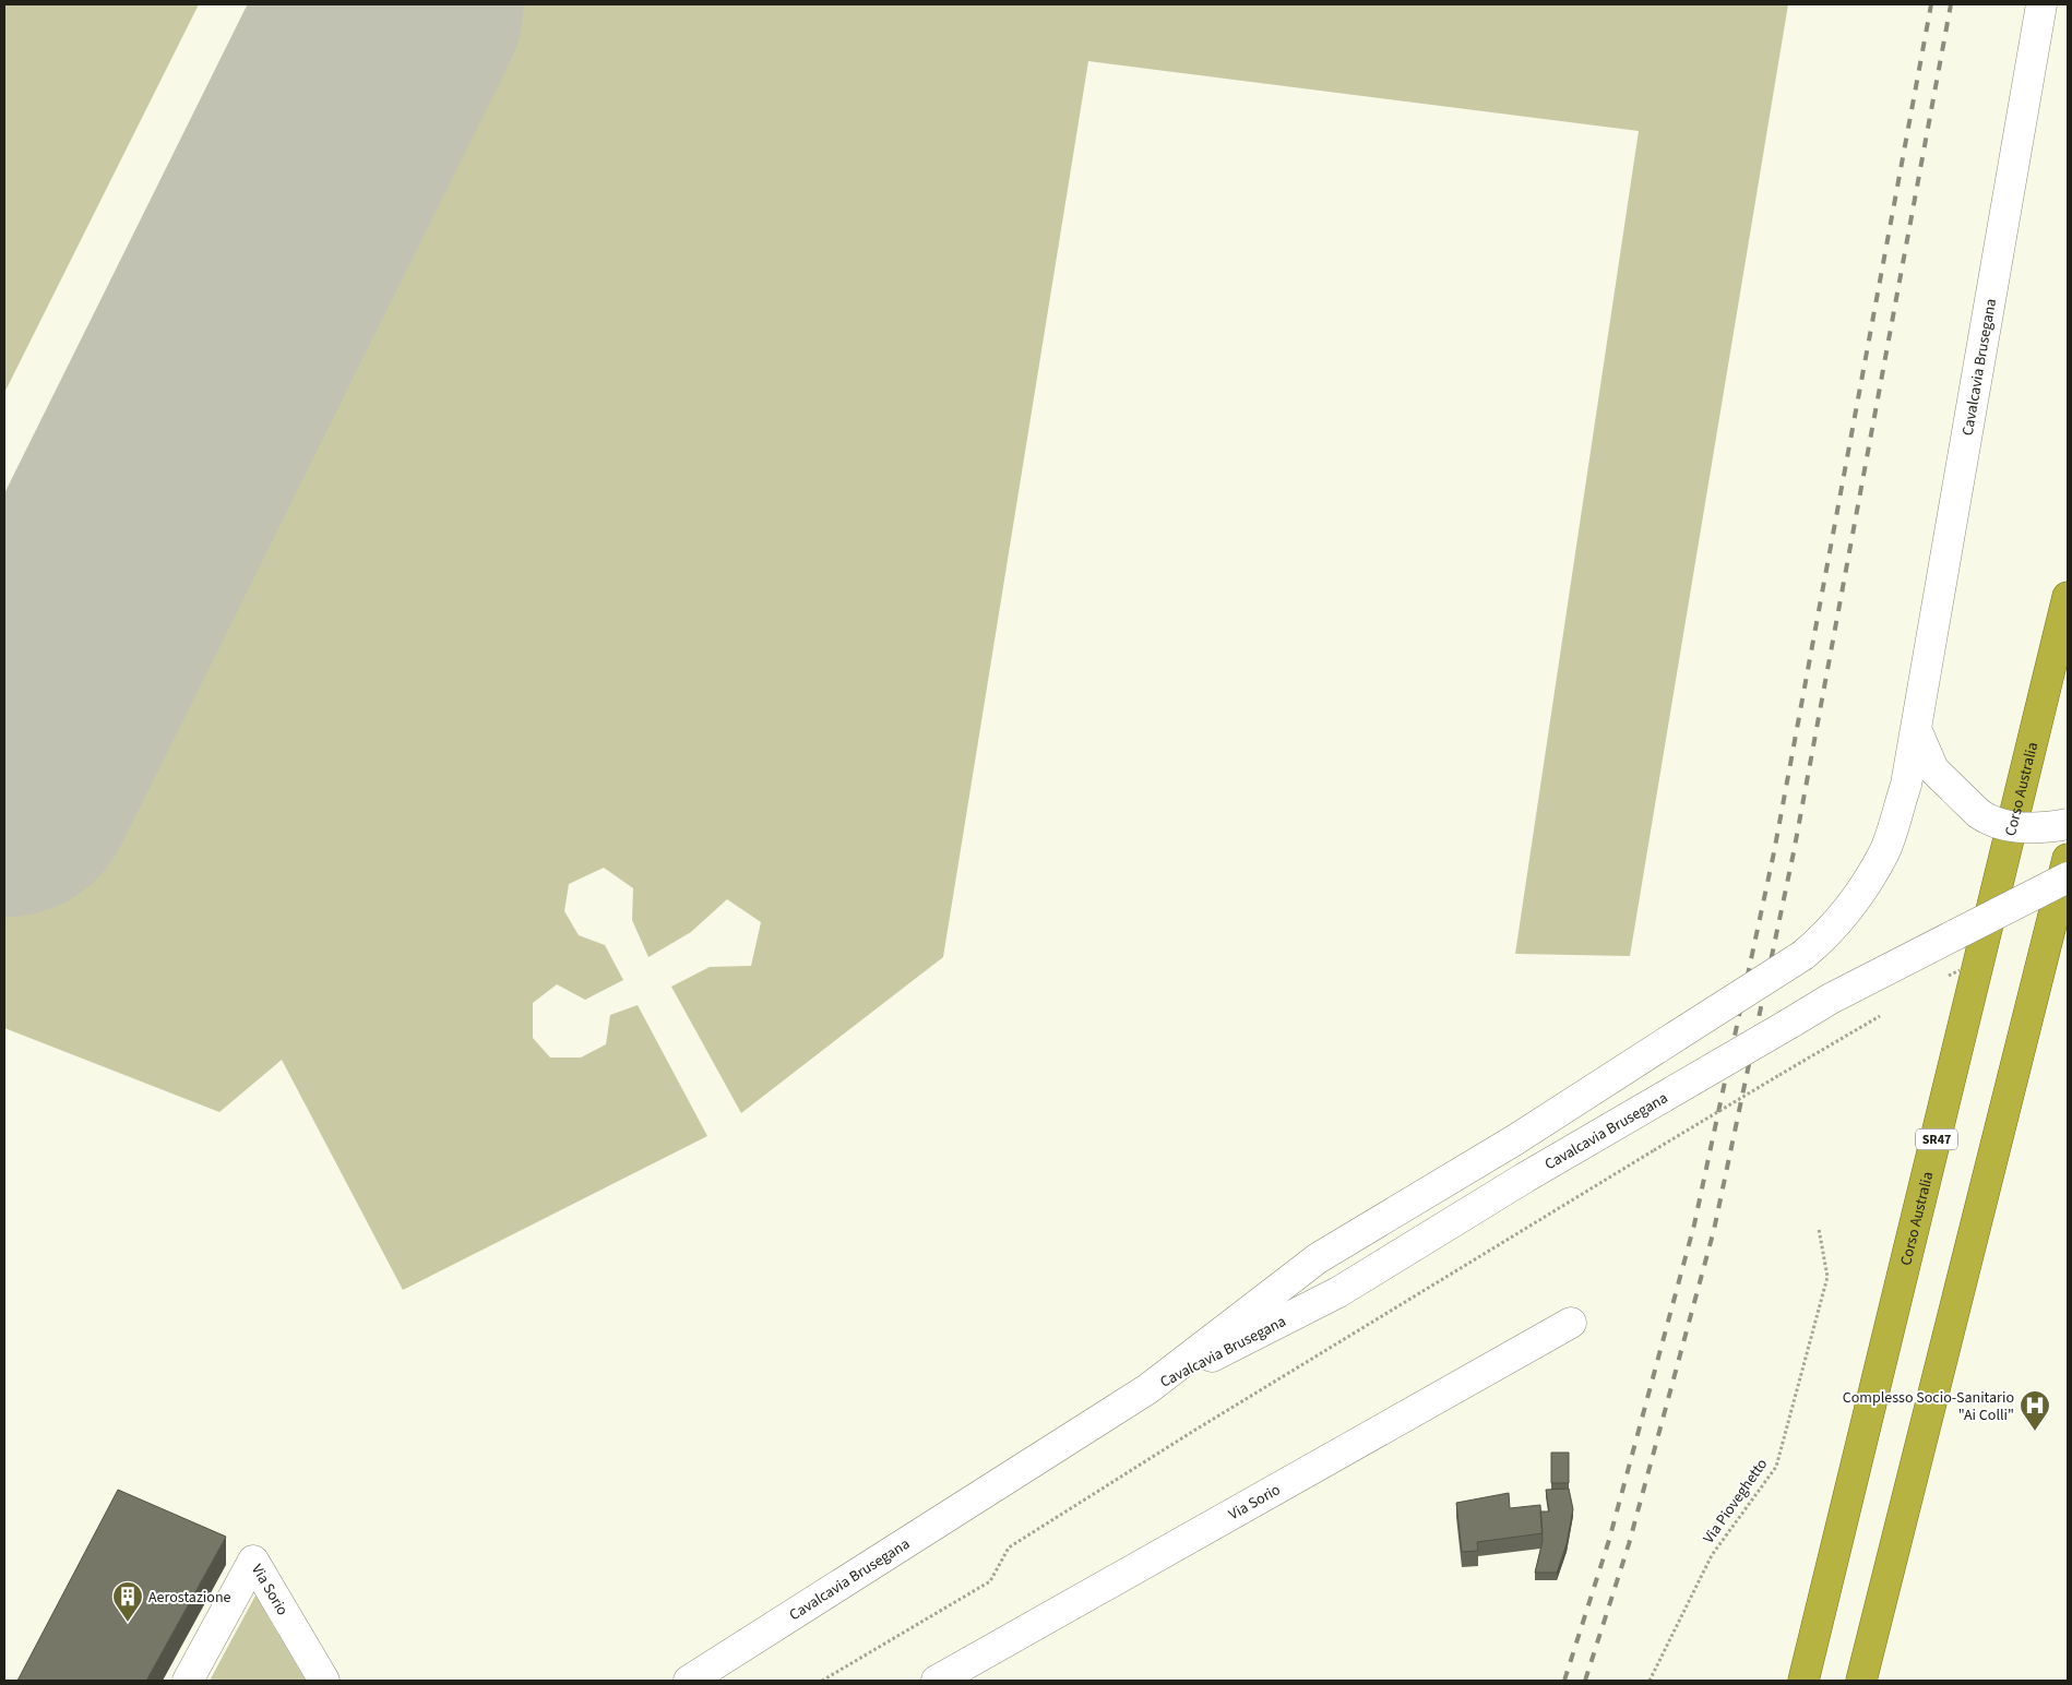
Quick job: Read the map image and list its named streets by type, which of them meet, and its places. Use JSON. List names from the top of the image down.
{
  "streets": {
    "highway": ["Corso Australia", "SR47"],
    "main road": ["Cavalcavia Brusegana", "Via Sorio"],
    "path": ["Via Pioveghetto"]
  },
  "places": {
    "hospital": ["Complesso Socio-Sanitario \"Ai Colli\""],
    "building": ["Aerostazione"]
  }
}
